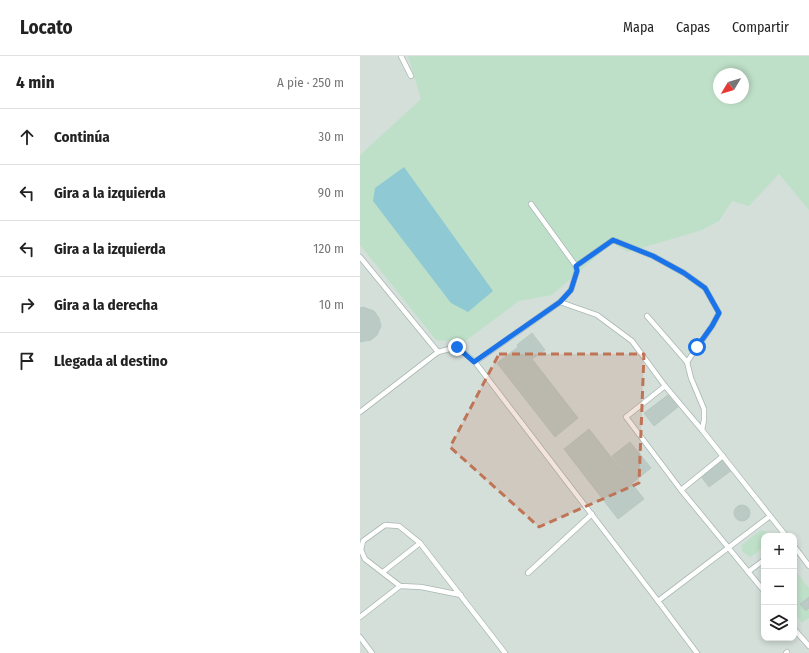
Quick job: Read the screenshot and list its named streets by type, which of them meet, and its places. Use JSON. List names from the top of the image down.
{
  "north": "bottom left",
  "page": {
    "header": "Locato",
    "nav": ["Mapa", "Capas", "Compartir"],
    "heading": ["4 min", "A pie · 250 m"],
    "list": [
      ["Continúa", "30 m"],
      ["Gira a la izquierda", "90 m"],
      ["Gira a la izquierda", "120 m"],
      ["Gira a la derecha", "10 m"],
      "Llegada al destino"
    ],
    "map_buttons": ["+", "−"]
  }
}
